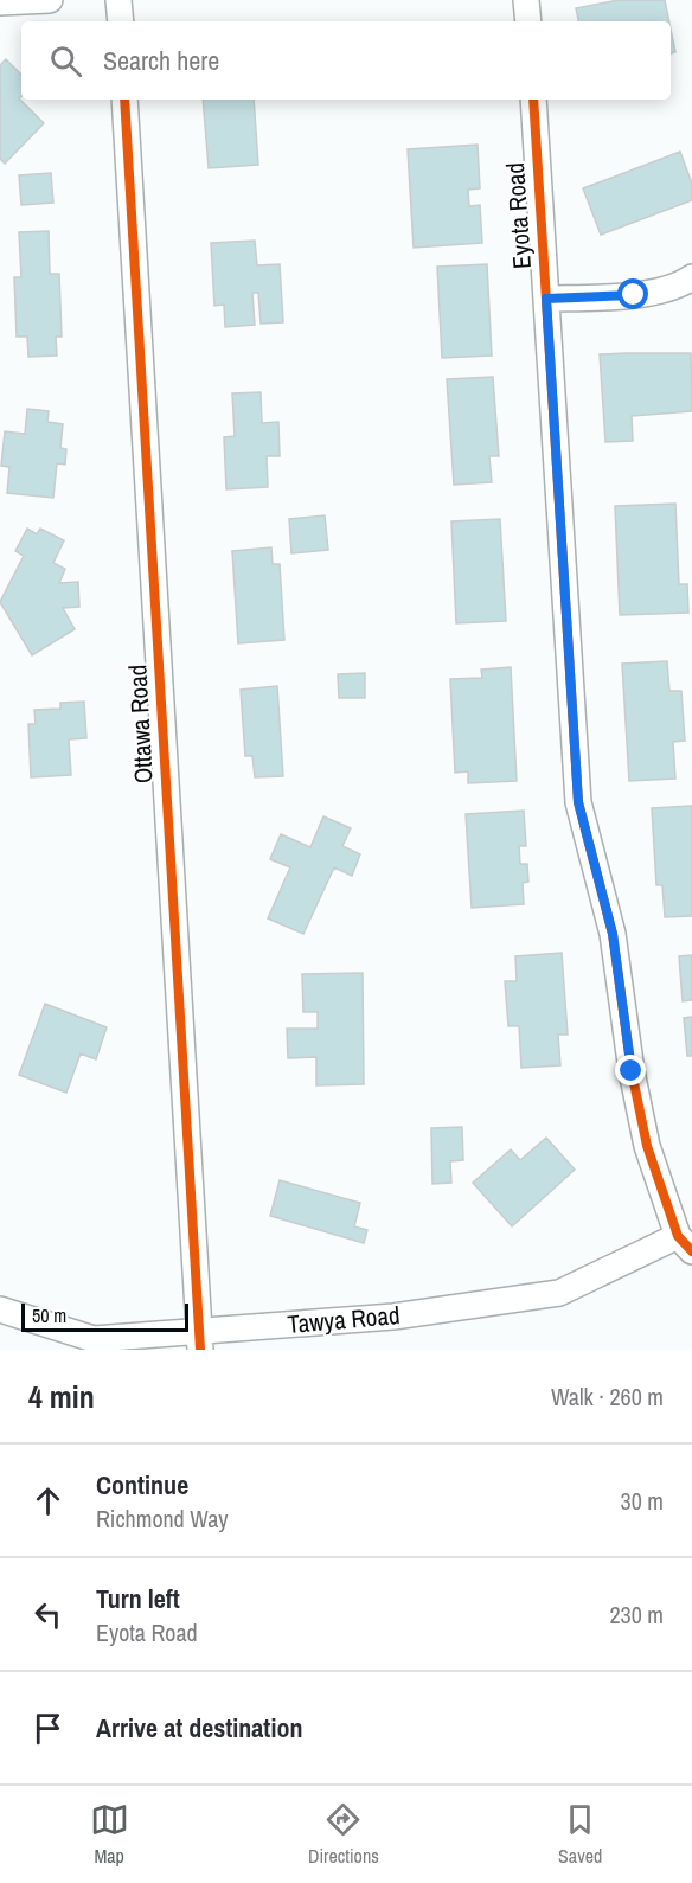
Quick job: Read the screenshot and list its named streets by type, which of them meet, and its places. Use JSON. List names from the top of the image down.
{
  "streets": {
    "street": ["Eyota Road", "Ottawa Road", "Tawya Road"]
  },
  "crossings": [
    ["Eyota Road", "Tawya Road"],
    ["Ottawa Road", "Tawya Road"]
  ],
  "scale_bar": "50 m",
  "page": {
    "search": "Search here",
    "scale": "50 m",
    "heading": ["4 min", "Walk · 260 m"],
    "list": [
      ["Continue", "Richmond Way", "30 m"],
      ["Turn left", "Eyota Road", "230 m"],
      "Arrive at destination"
    ],
    "nav": ["Map", "Directions", "Saved"]
  }
}
